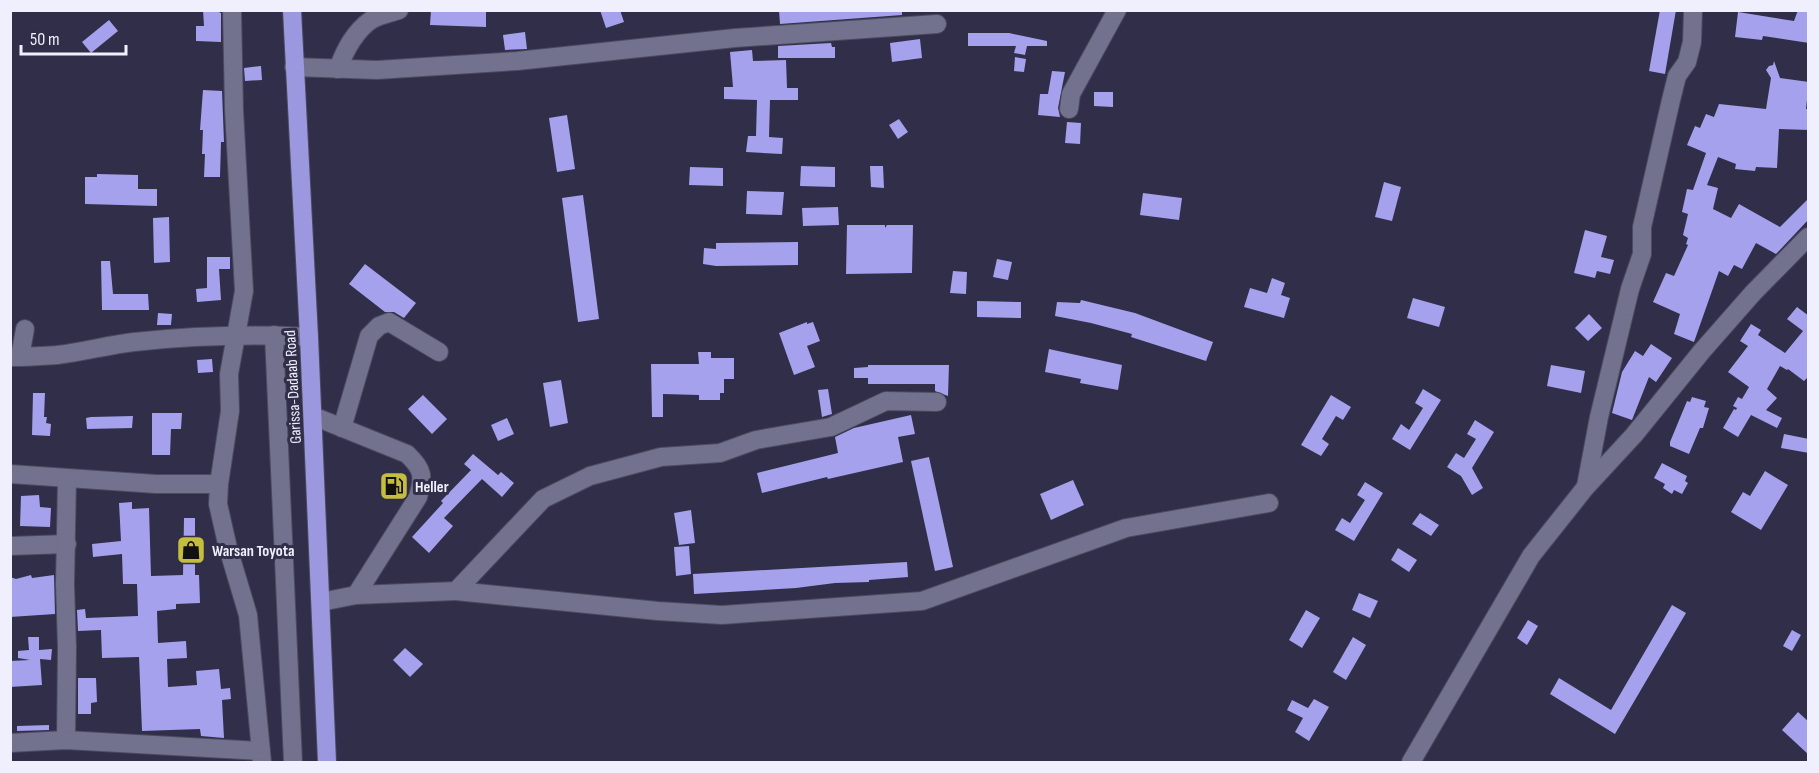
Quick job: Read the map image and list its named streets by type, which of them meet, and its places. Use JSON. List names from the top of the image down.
{
  "streets": {
    "highway": ["Garissa-Dadaab Road"]
  },
  "places": {
    "fuel station": ["Heller"],
    "shop": ["Warsan Toyota"]
  },
  "scale_bar": "50 m"
}
